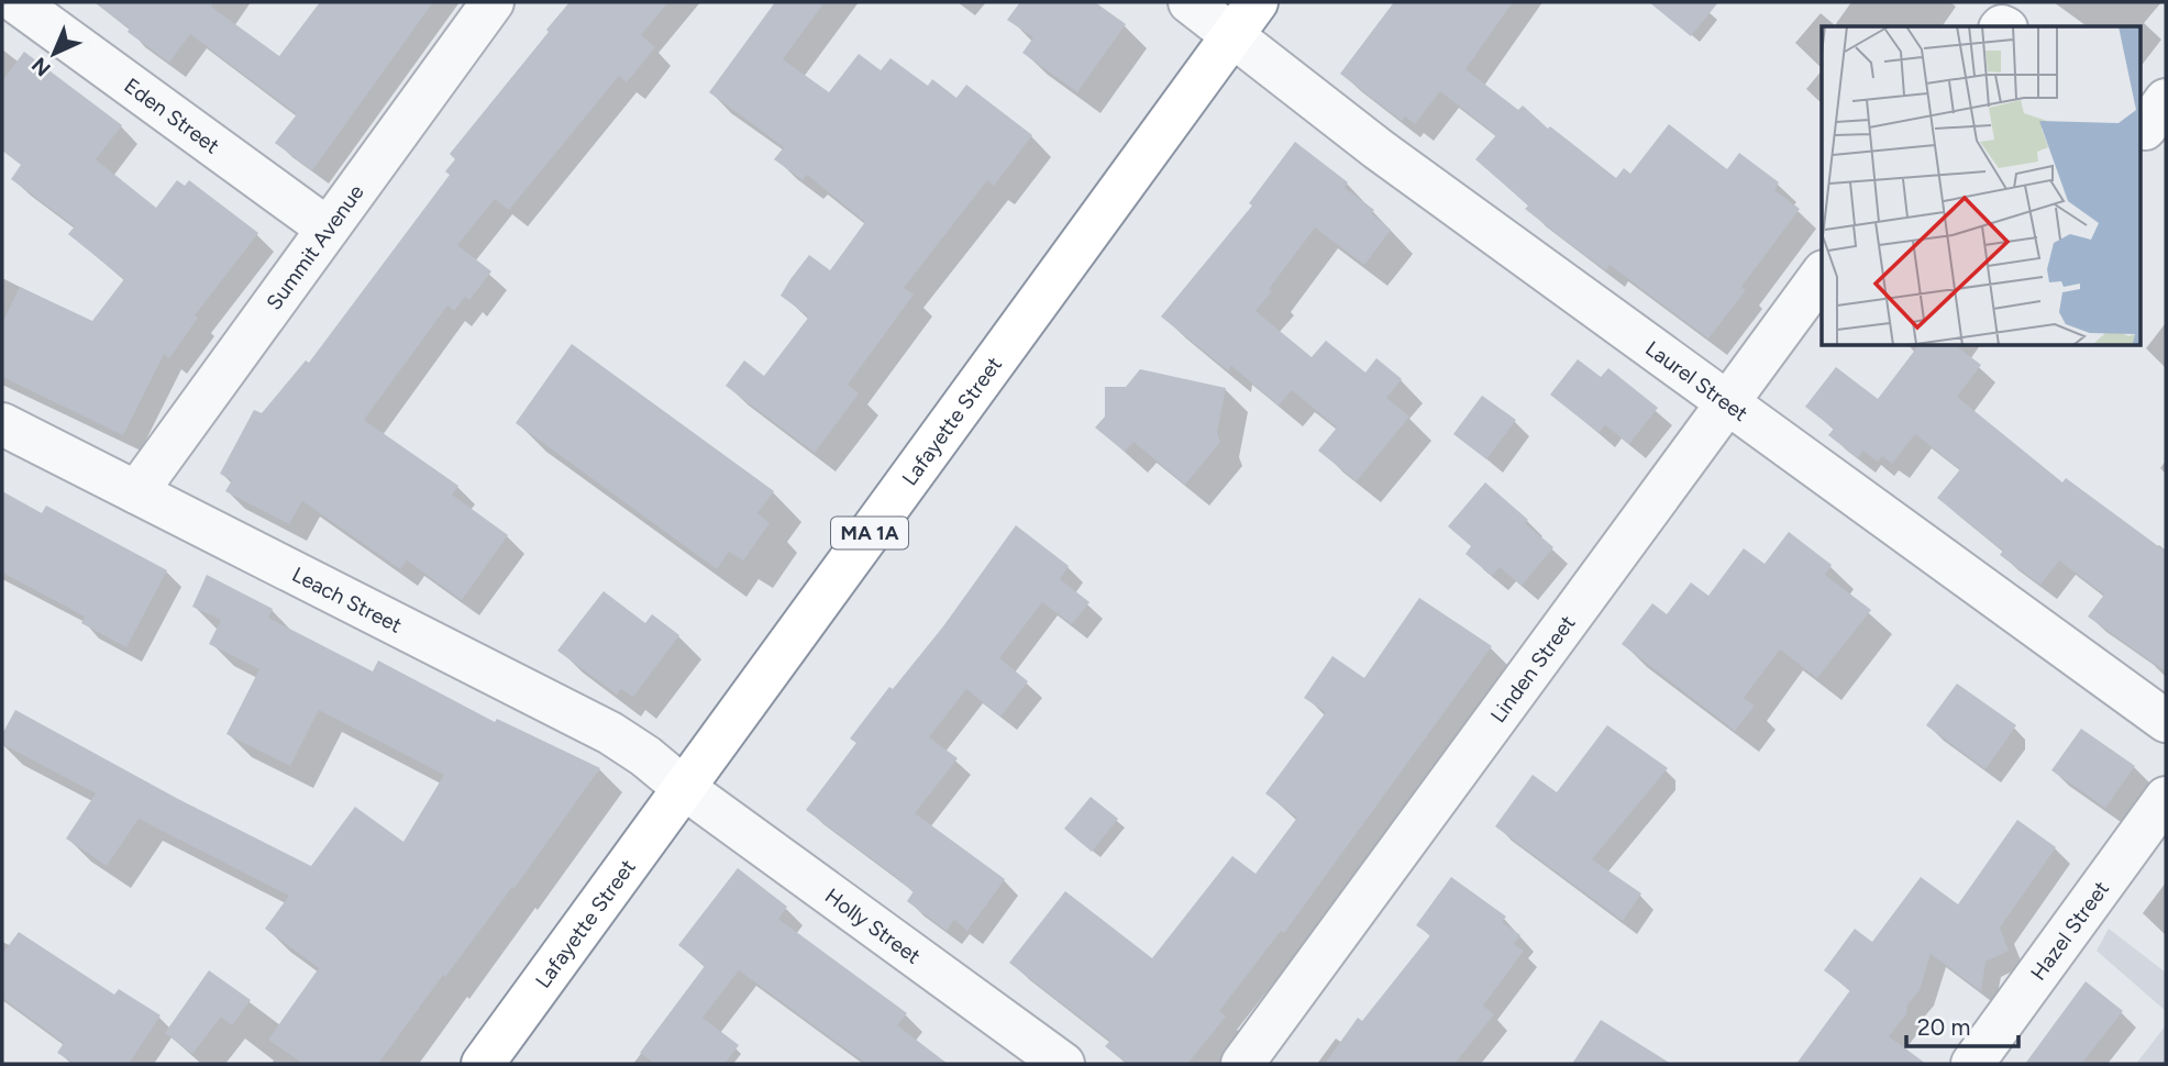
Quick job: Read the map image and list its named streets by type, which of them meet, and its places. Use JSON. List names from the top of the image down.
{
  "streets": {
    "highway": ["Lafayette Street", "MA 1A"],
    "street": [
      "Eden Street",
      "Summit Avenue",
      "Laurel Street",
      "Leach Street",
      "Linden Street",
      "Holly Street",
      "Hazel Street"
    ]
  },
  "crossings": [
    ["Eden Street", "Summit Avenue"],
    ["Summit Avenue", "Leach Street"],
    ["Laurel Street", "Lafayette Street"],
    ["Laurel Street", "Linden Street"],
    ["Lafayette Street", "Leach Street"],
    ["Lafayette Street", "Holly Street"],
    ["Leach Street", "Holly Street"]
  ],
  "scale_bar": "20 m",
  "north": "bottom left"
}
